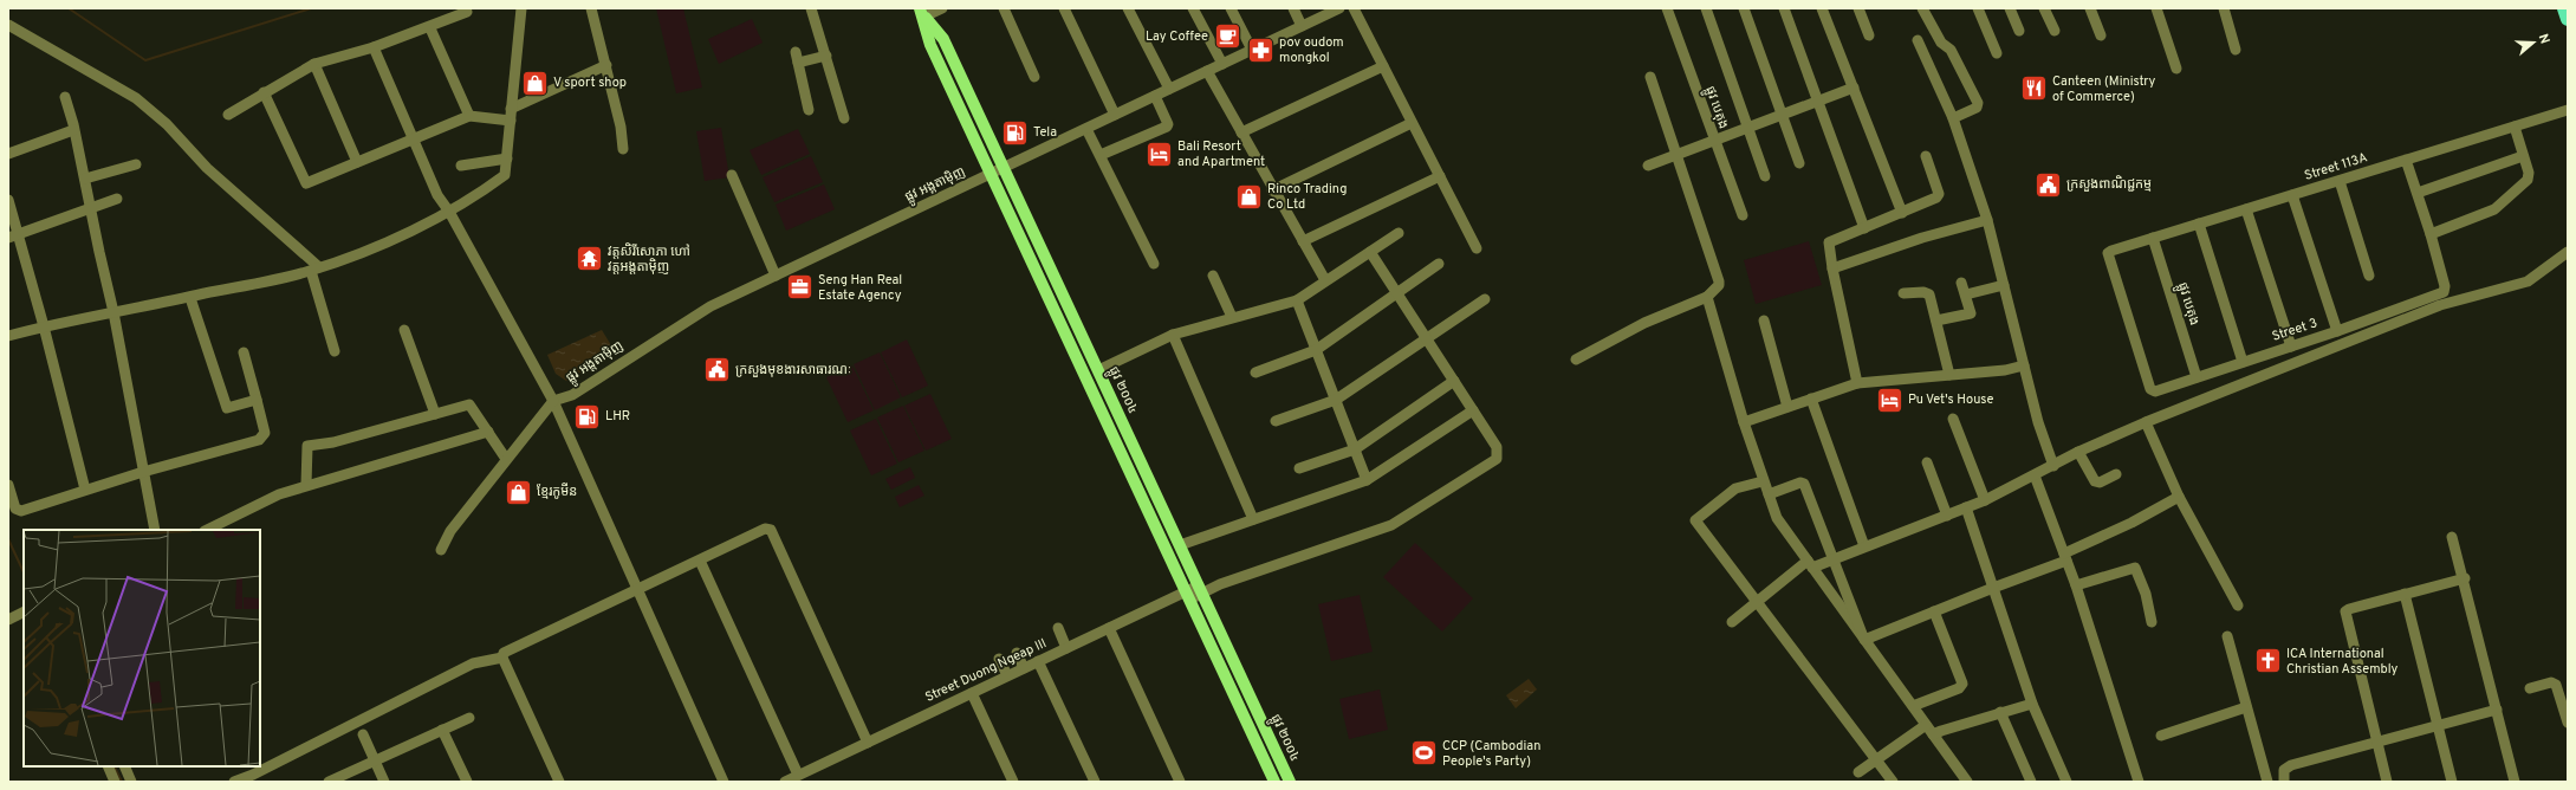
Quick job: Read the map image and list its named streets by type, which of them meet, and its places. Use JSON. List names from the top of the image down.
{
  "streets": {
    "main road": ["ផ្លូវ ២០០៤"],
    "street": [
      "ផ្លូវ បេតុង",
      "Street 113A",
      "ផ្លូវ អង្តតាម៉ិញ",
      "Street 3",
      "Street Duong Ngeap III"
    ]
  },
  "crossings": [
    ["ផ្លូវ បេតុង", "Street 113A"],
    ["ផ្លូវ បេតុង", "Street 3"],
    ["Street 113A", "Street 3"],
    ["ផ្លូវ អង្តតាម៉ិញ", "ផ្លូវ ២០០៤"],
    ["ផ្លូវ ២០០៤", "Street Duong Ngeap III"]
  ],
  "places": {
    "cafe": ["Lay Coffee"],
    "pharmacy": ["pov oudom mongkol"],
    "shop": ["V sport shop", "Rinco Trading Co Ltd", "ខ្មែរកូមីន"],
    "restaurant": ["Canteen (Ministry of Commerce)"],
    "fuel station": ["Tela", "LHR"],
    "hotel": ["Bali Resort and Apartment", "Pu Vet's House"],
    "public building": ["ក្រសួងពាណិជ្ជកម្ម", "ក្រសួងមុខងារសាធារណៈ"],
    "temple": ["វត្តសិរីសោភា ហៅ វត្តអង្តតាម៉ិញ"],
    "office": ["Seng Han Real Estate Agency"],
    "church": ["ICA International Christian Assembly"],
    "sports": ["CCP (Cambodian People's Party)"]
  },
  "north": "right"
}
